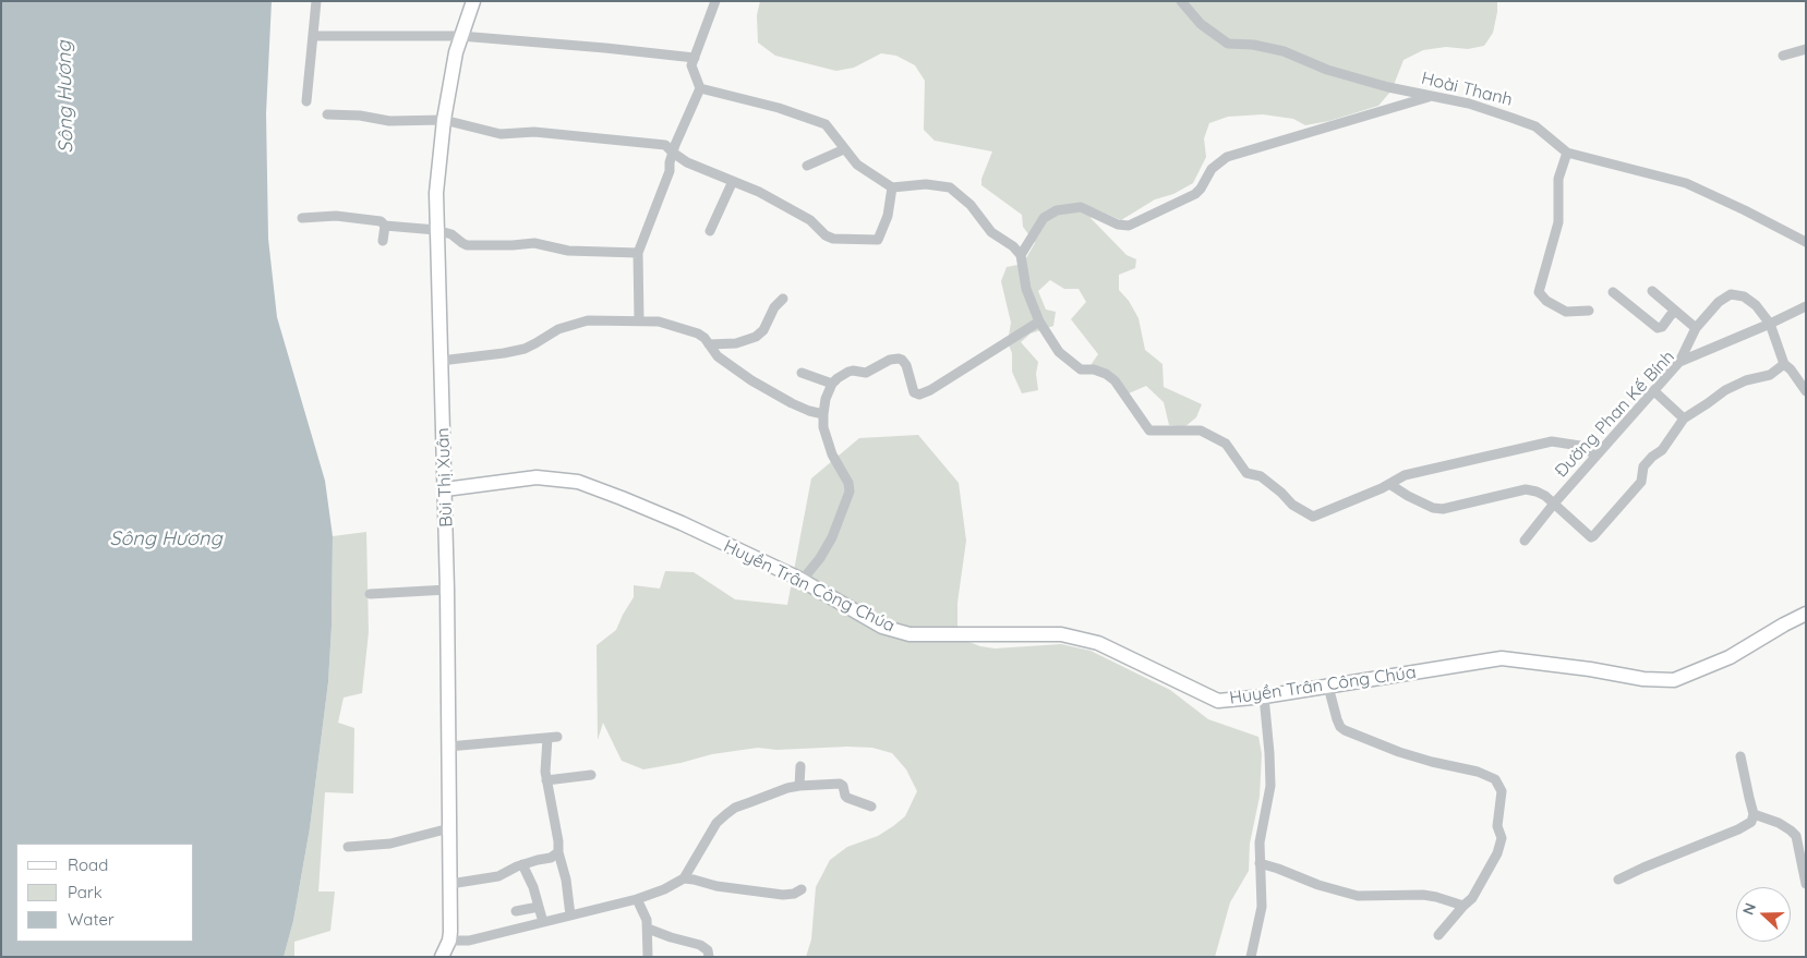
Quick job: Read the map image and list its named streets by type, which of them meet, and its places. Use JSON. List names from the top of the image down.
{
  "streets": {
    "street": [
      "Hoài Thanh",
      "Đường Phan Kế Bính",
      "Bùi Thị Xuân",
      "Huyền Trân Công Chúa"
    ]
  },
  "crossings": [
    ["Bùi Thị Xuân", "Huyền Trân Công Chúa"]
  ],
  "water": ["Sông Hương"],
  "legend": ["Road", "Park", "Water"],
  "north": "left"
}
